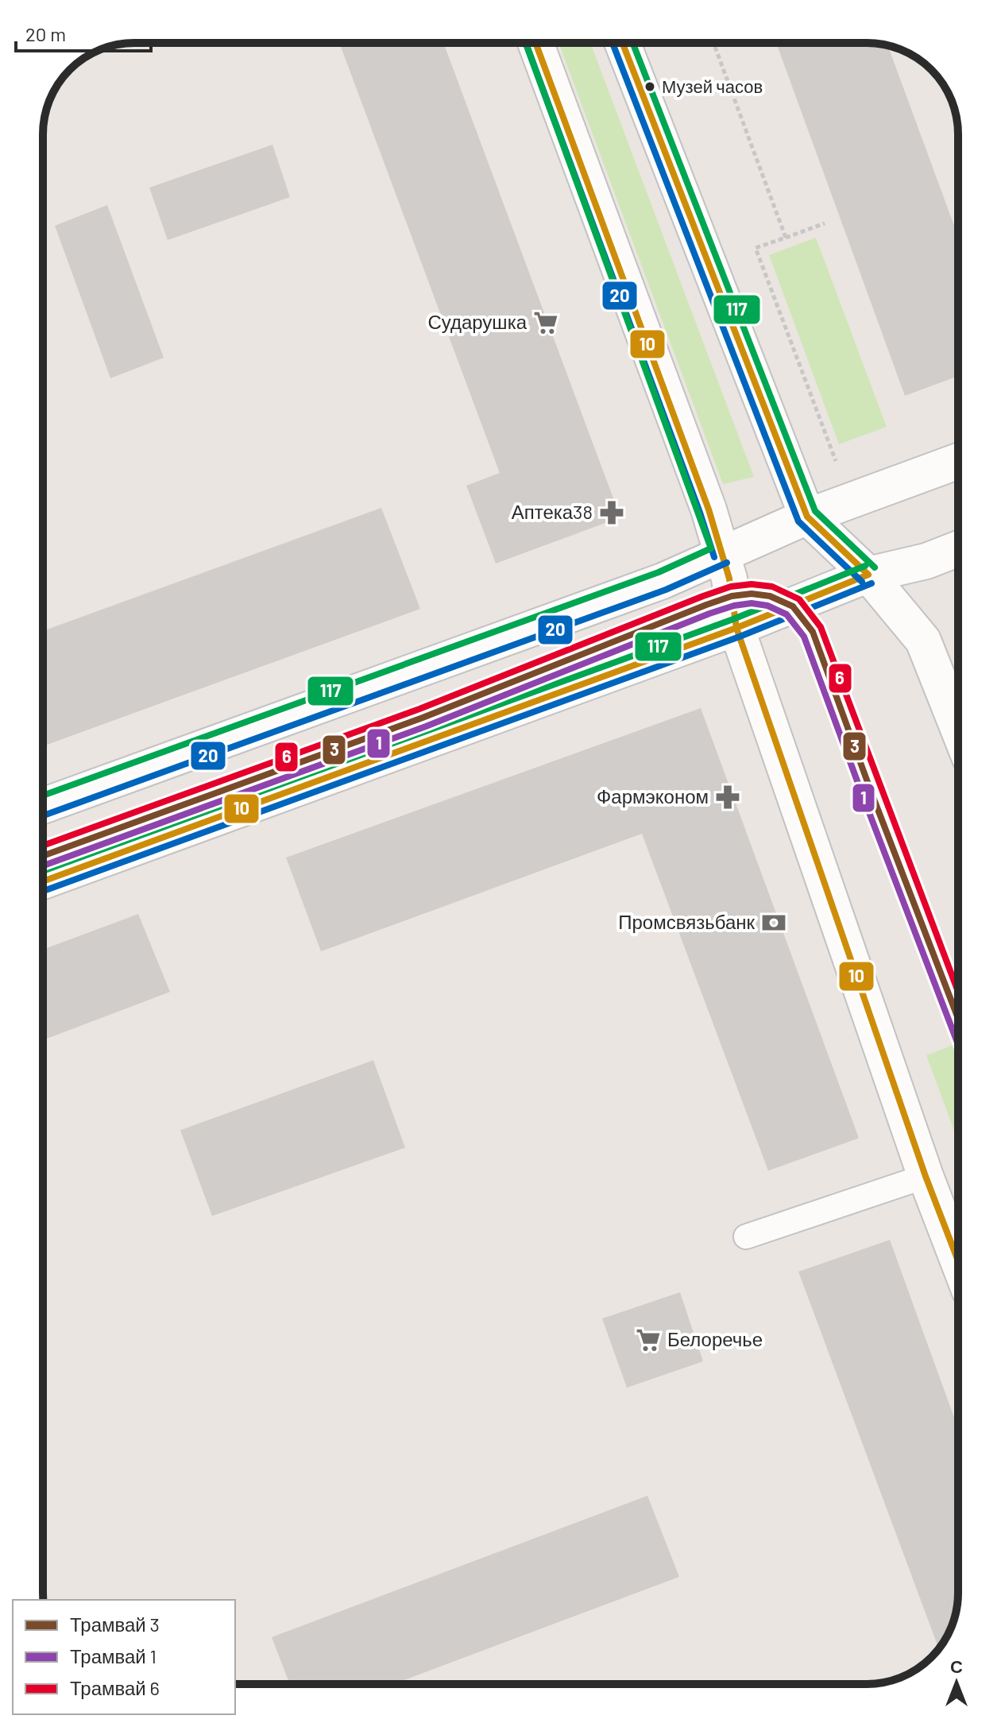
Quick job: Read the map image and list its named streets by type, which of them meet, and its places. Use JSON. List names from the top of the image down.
{
  "places": {
    "other": ["Музей часов"],
    "supermarket": ["Сударушка", "Белоречье"],
    "pharmacy": ["Аптека38", "Фармэконом"],
    "bank": ["Промсвязьбанк"]
  },
  "lines": [
    "transit line 10",
    "transit line 20",
    "transit line 117",
    "tram line 6",
    "tram line 3",
    "tram line 1"
  ],
  "legend": ["Трамвай 3", "Трамвай 1", "Трамвай 6"],
  "scale_bar": "20 m",
  "north": "top"
}
